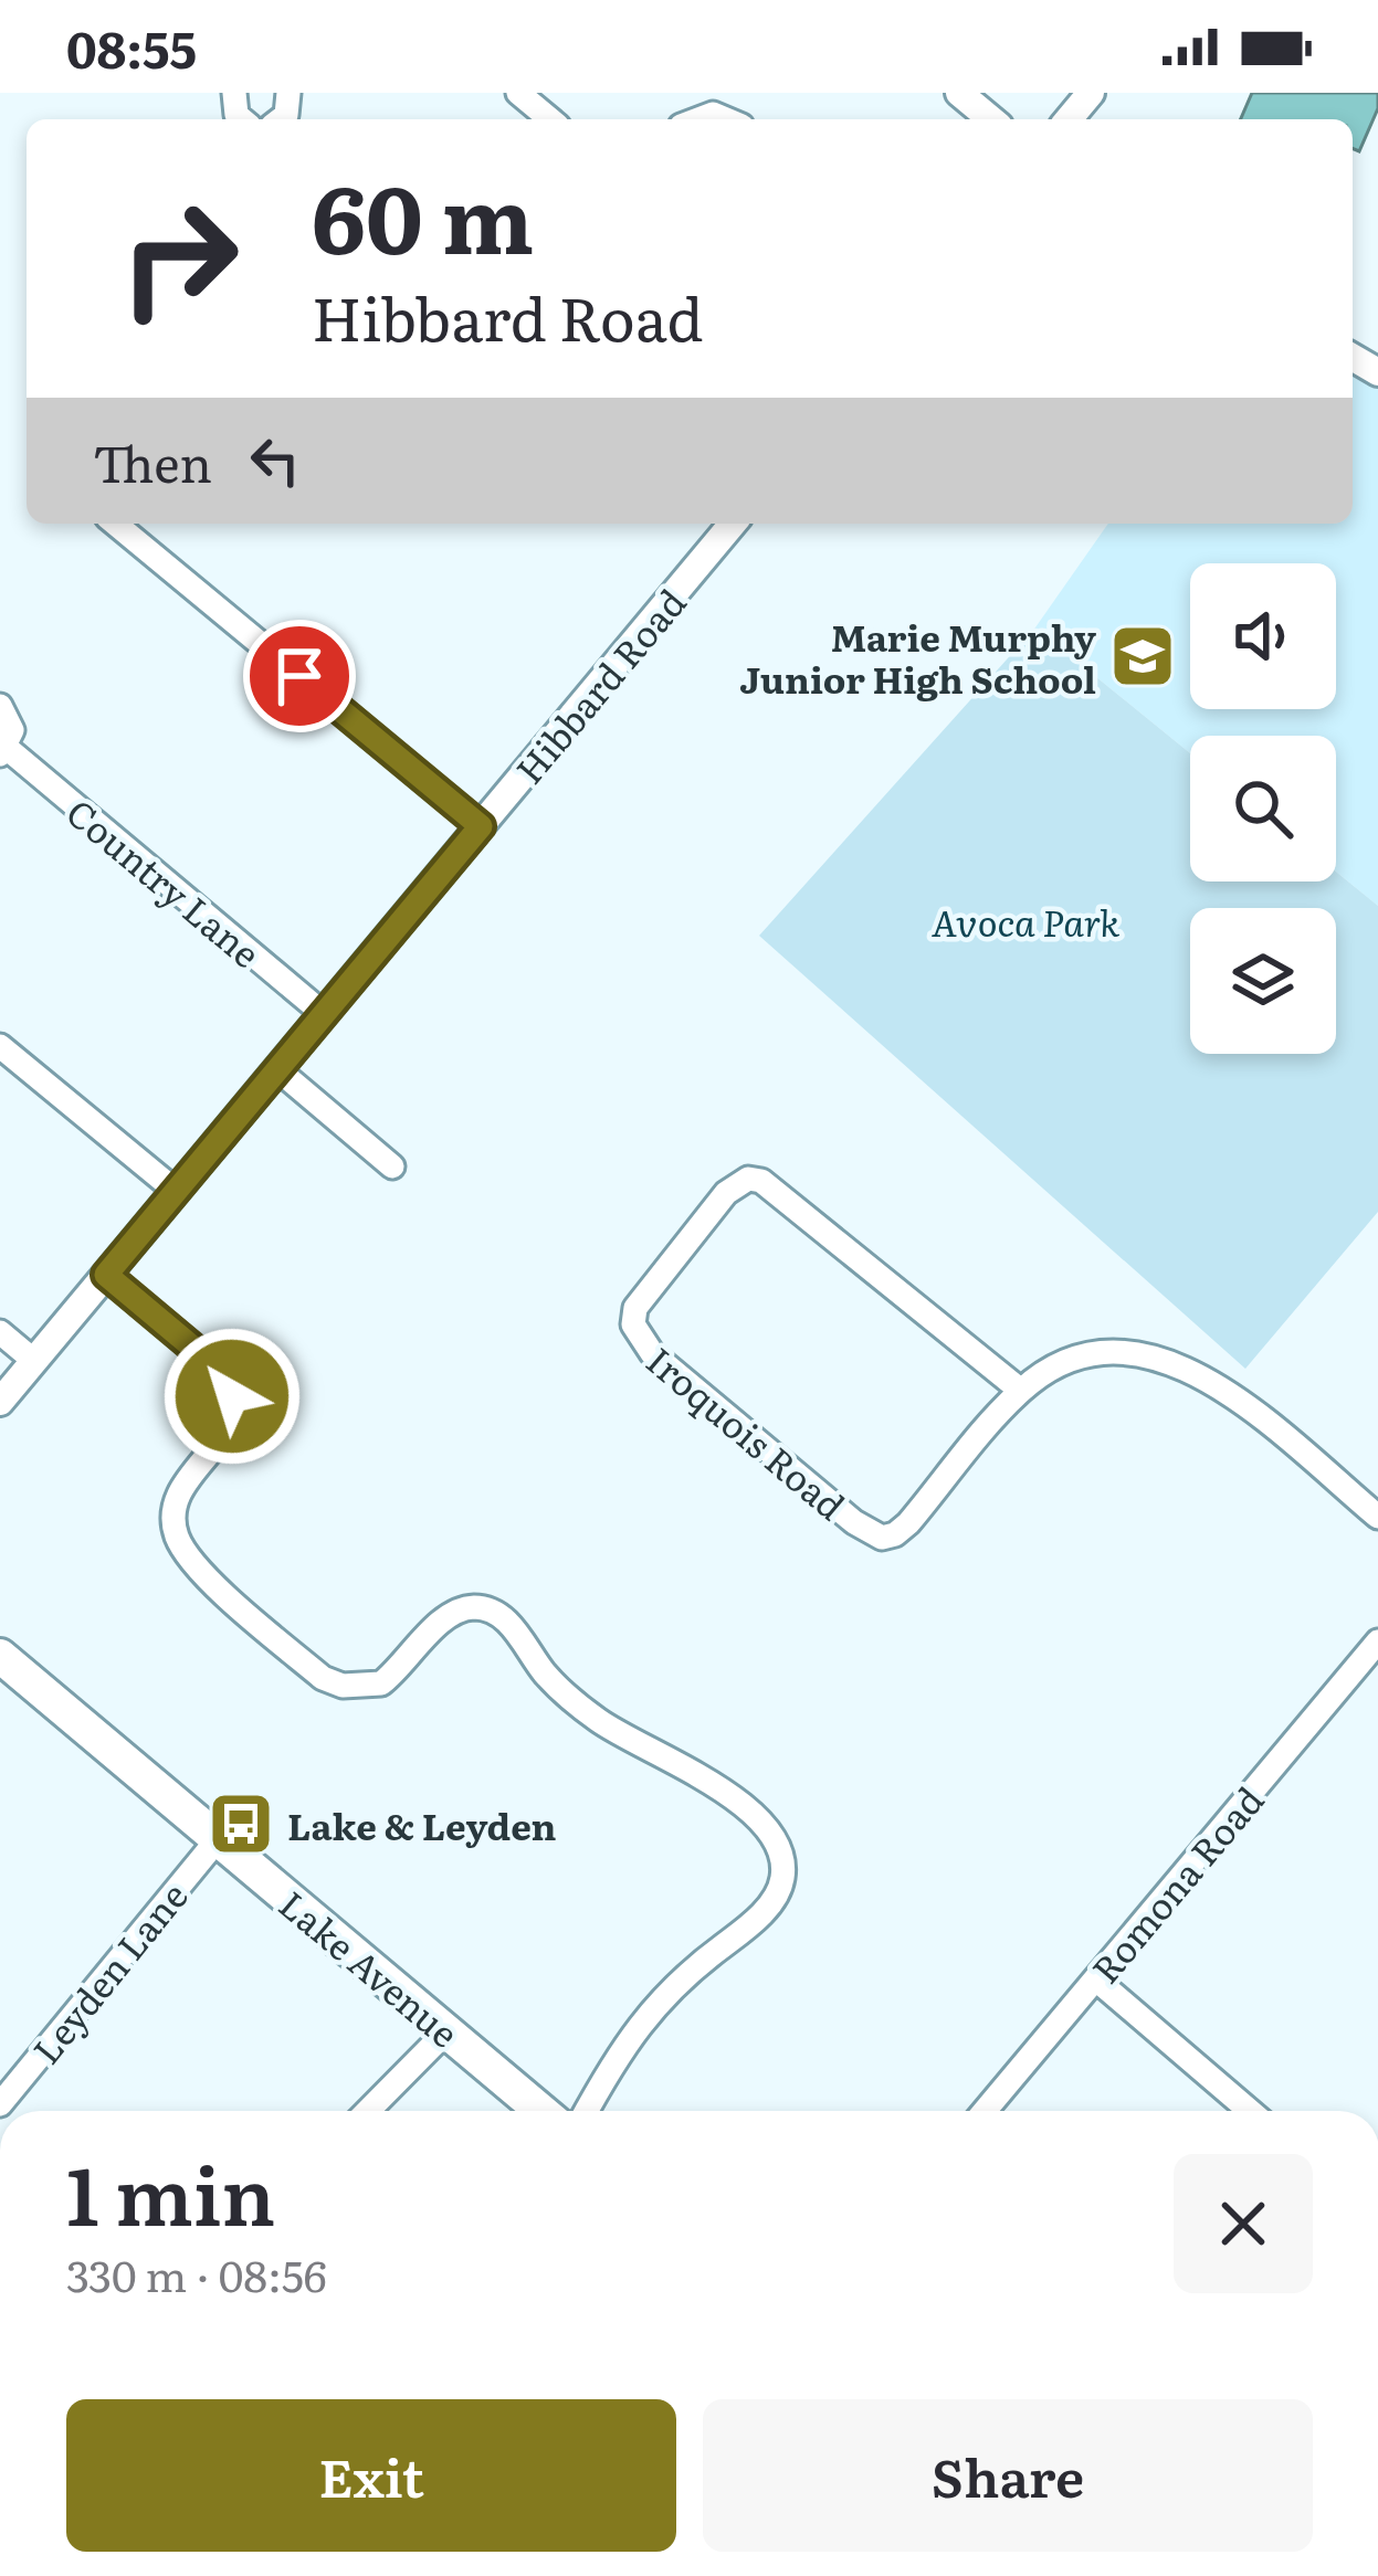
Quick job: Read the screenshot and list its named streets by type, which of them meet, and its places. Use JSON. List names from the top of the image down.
{
  "streets": {
    "main road": ["Lake Avenue"],
    "street": [
      "Hibbard Road",
      "Country Lane",
      "Iroquois Road",
      "Romona Road",
      "Leyden Lane"
    ]
  },
  "crossings": [
    ["Hibbard Road", "Country Lane"],
    ["Lake Avenue", "Leyden Lane"]
  ],
  "parks": ["Avoca Park"],
  "places": {
    "school or university": ["Marie Murphy Junior High School"],
    "bus stop": ["Lake & Leyden"]
  },
  "page": {
    "status": "08:55",
    "turn": ["60 m", "Hibbard Road"],
    "then": "Then",
    "heading": ["1 min", "330 m · 08:56"],
    "buttons": ["Exit", "Share"]
  }
}
